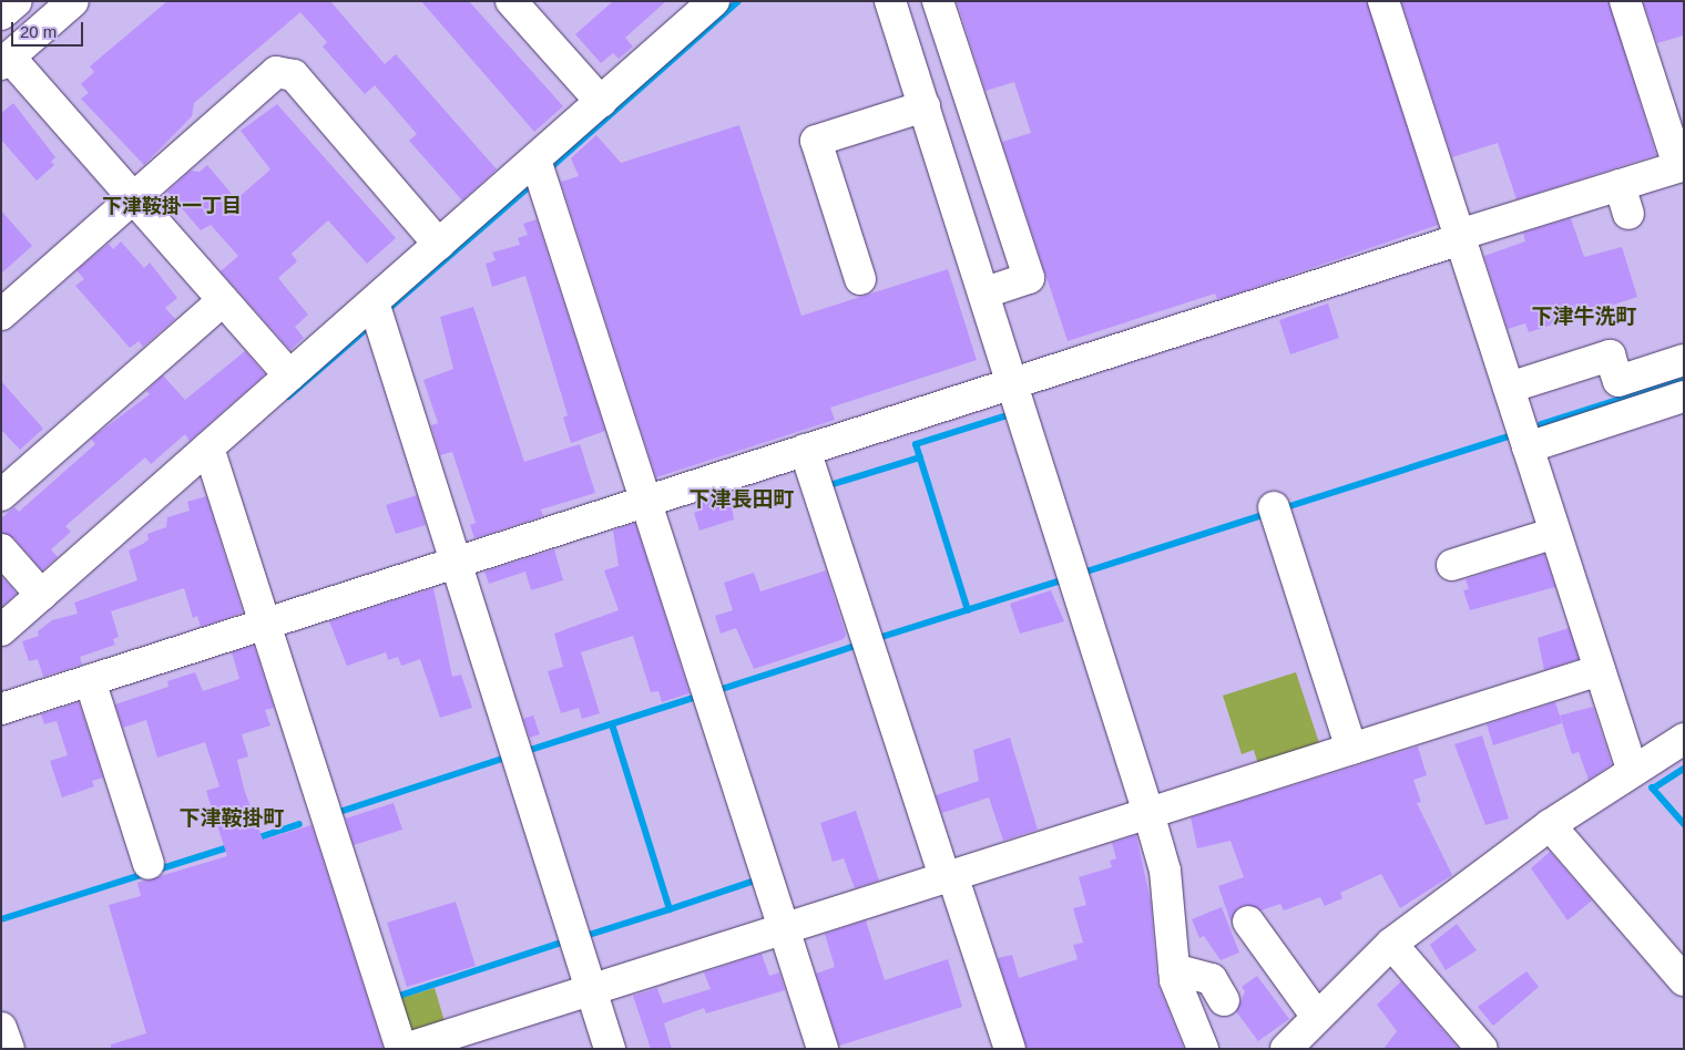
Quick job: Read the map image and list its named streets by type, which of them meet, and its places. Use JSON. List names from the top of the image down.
{
  "districts": [
    "下津鞍掛一丁目",
    "下津牛洗町",
    "下津長田町",
    "下津鞍掛町"
  ],
  "scale_bar": "20 m"
}
